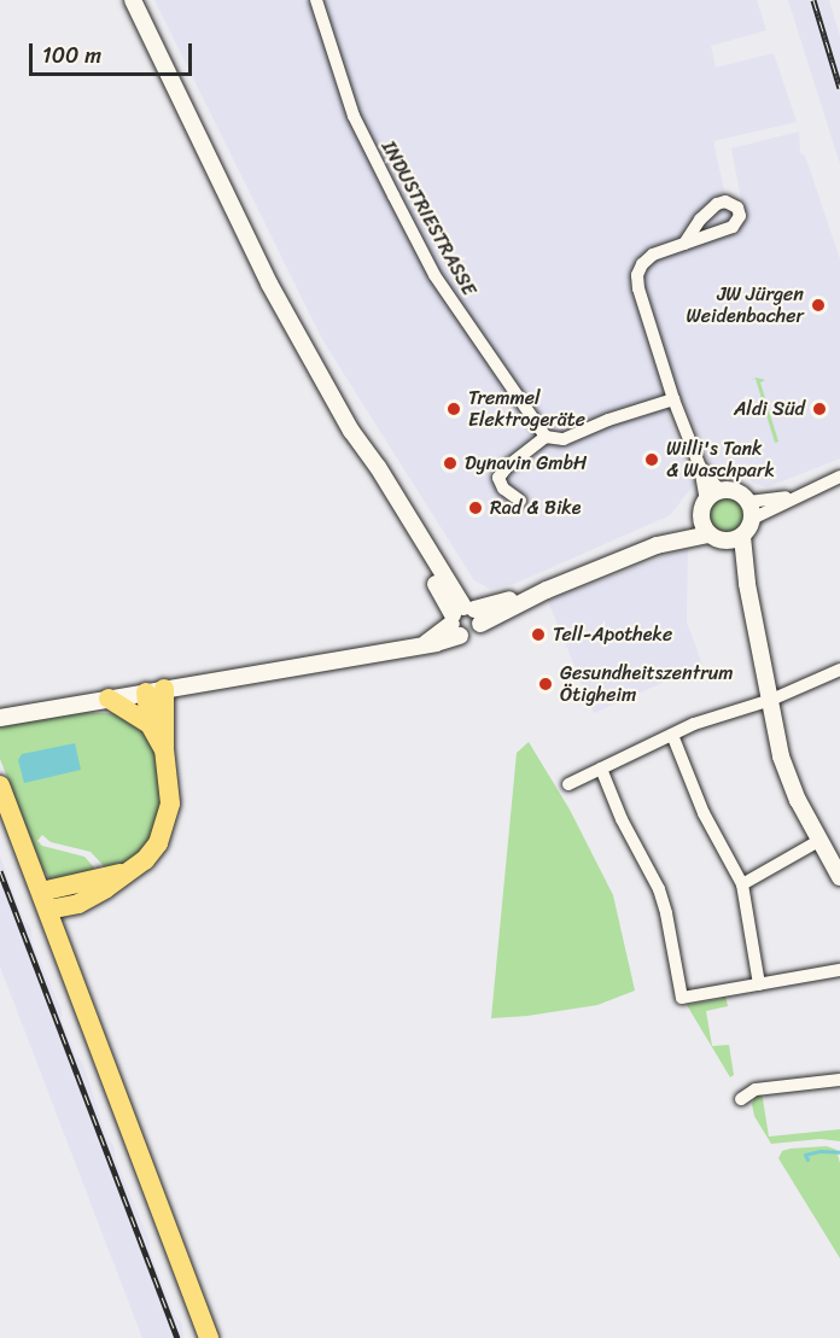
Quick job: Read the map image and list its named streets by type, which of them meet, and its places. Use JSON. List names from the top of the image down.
{
  "streets": {
    "street": ["INDUSTRIESTRASSE"]
  },
  "places": [
    "JW Jürgen Weidenbacher",
    "Tremmel Elektrogeräte",
    "Aldi Süd",
    "Willi's Tank & Waschpark",
    "Dynavin GmbH",
    "Rad & Bike",
    "Tell-Apotheke",
    "Gesundheitszentrum Ötigheim"
  ],
  "scale_bar": "100 m"
}
